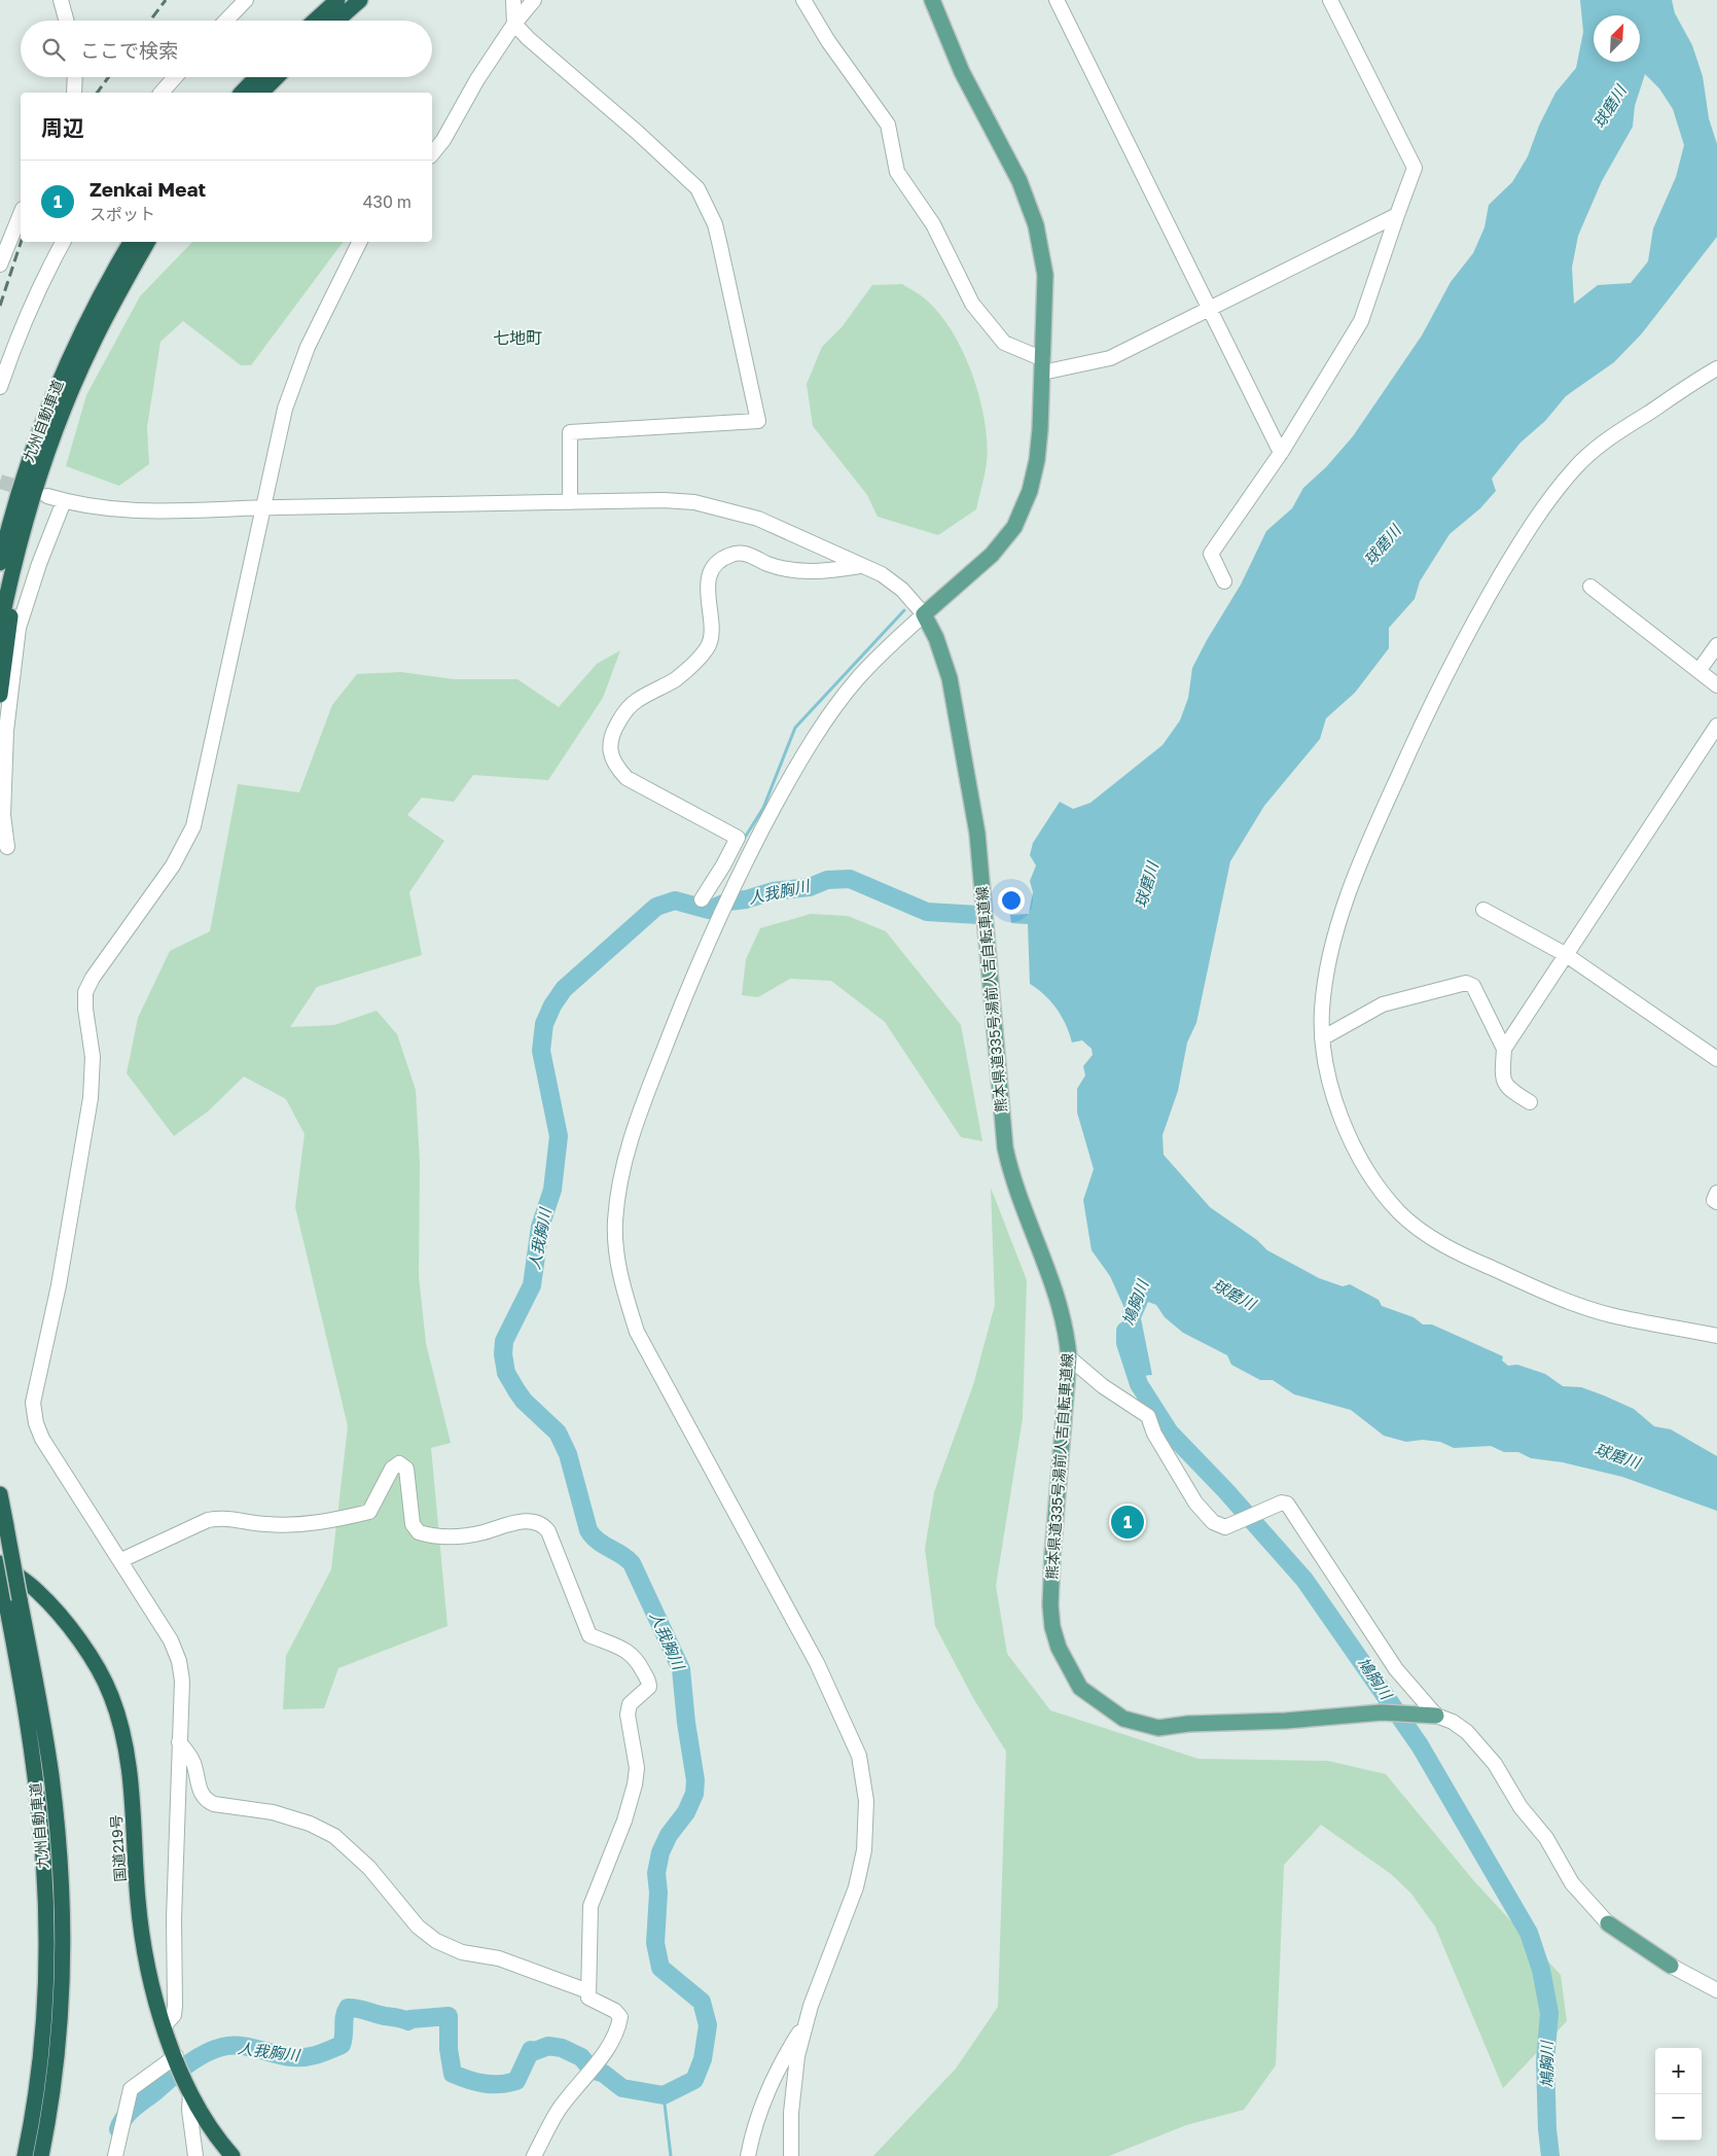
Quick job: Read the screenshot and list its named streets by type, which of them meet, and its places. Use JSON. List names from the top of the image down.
{
  "streets": {
    "highway": ["九州自動車道", "国道219号"],
    "main road": ["熊本県道335号湯前人吉自転車道線"]
  },
  "districts": ["七地町"],
  "water": ["球磨川", "人我胸川", "鳩胸川"],
  "north": "top right",
  "page": {
    "search": "ここで検索",
    "heading": "周辺",
    "list": [
      {
        "mark": "1",
        "name": "Zenkai Meat",
        "note": "スポット",
        "value": "430 m"
      }
    ],
    "pins": "1",
    "map_buttons": ["+", "−"]
  }
}
